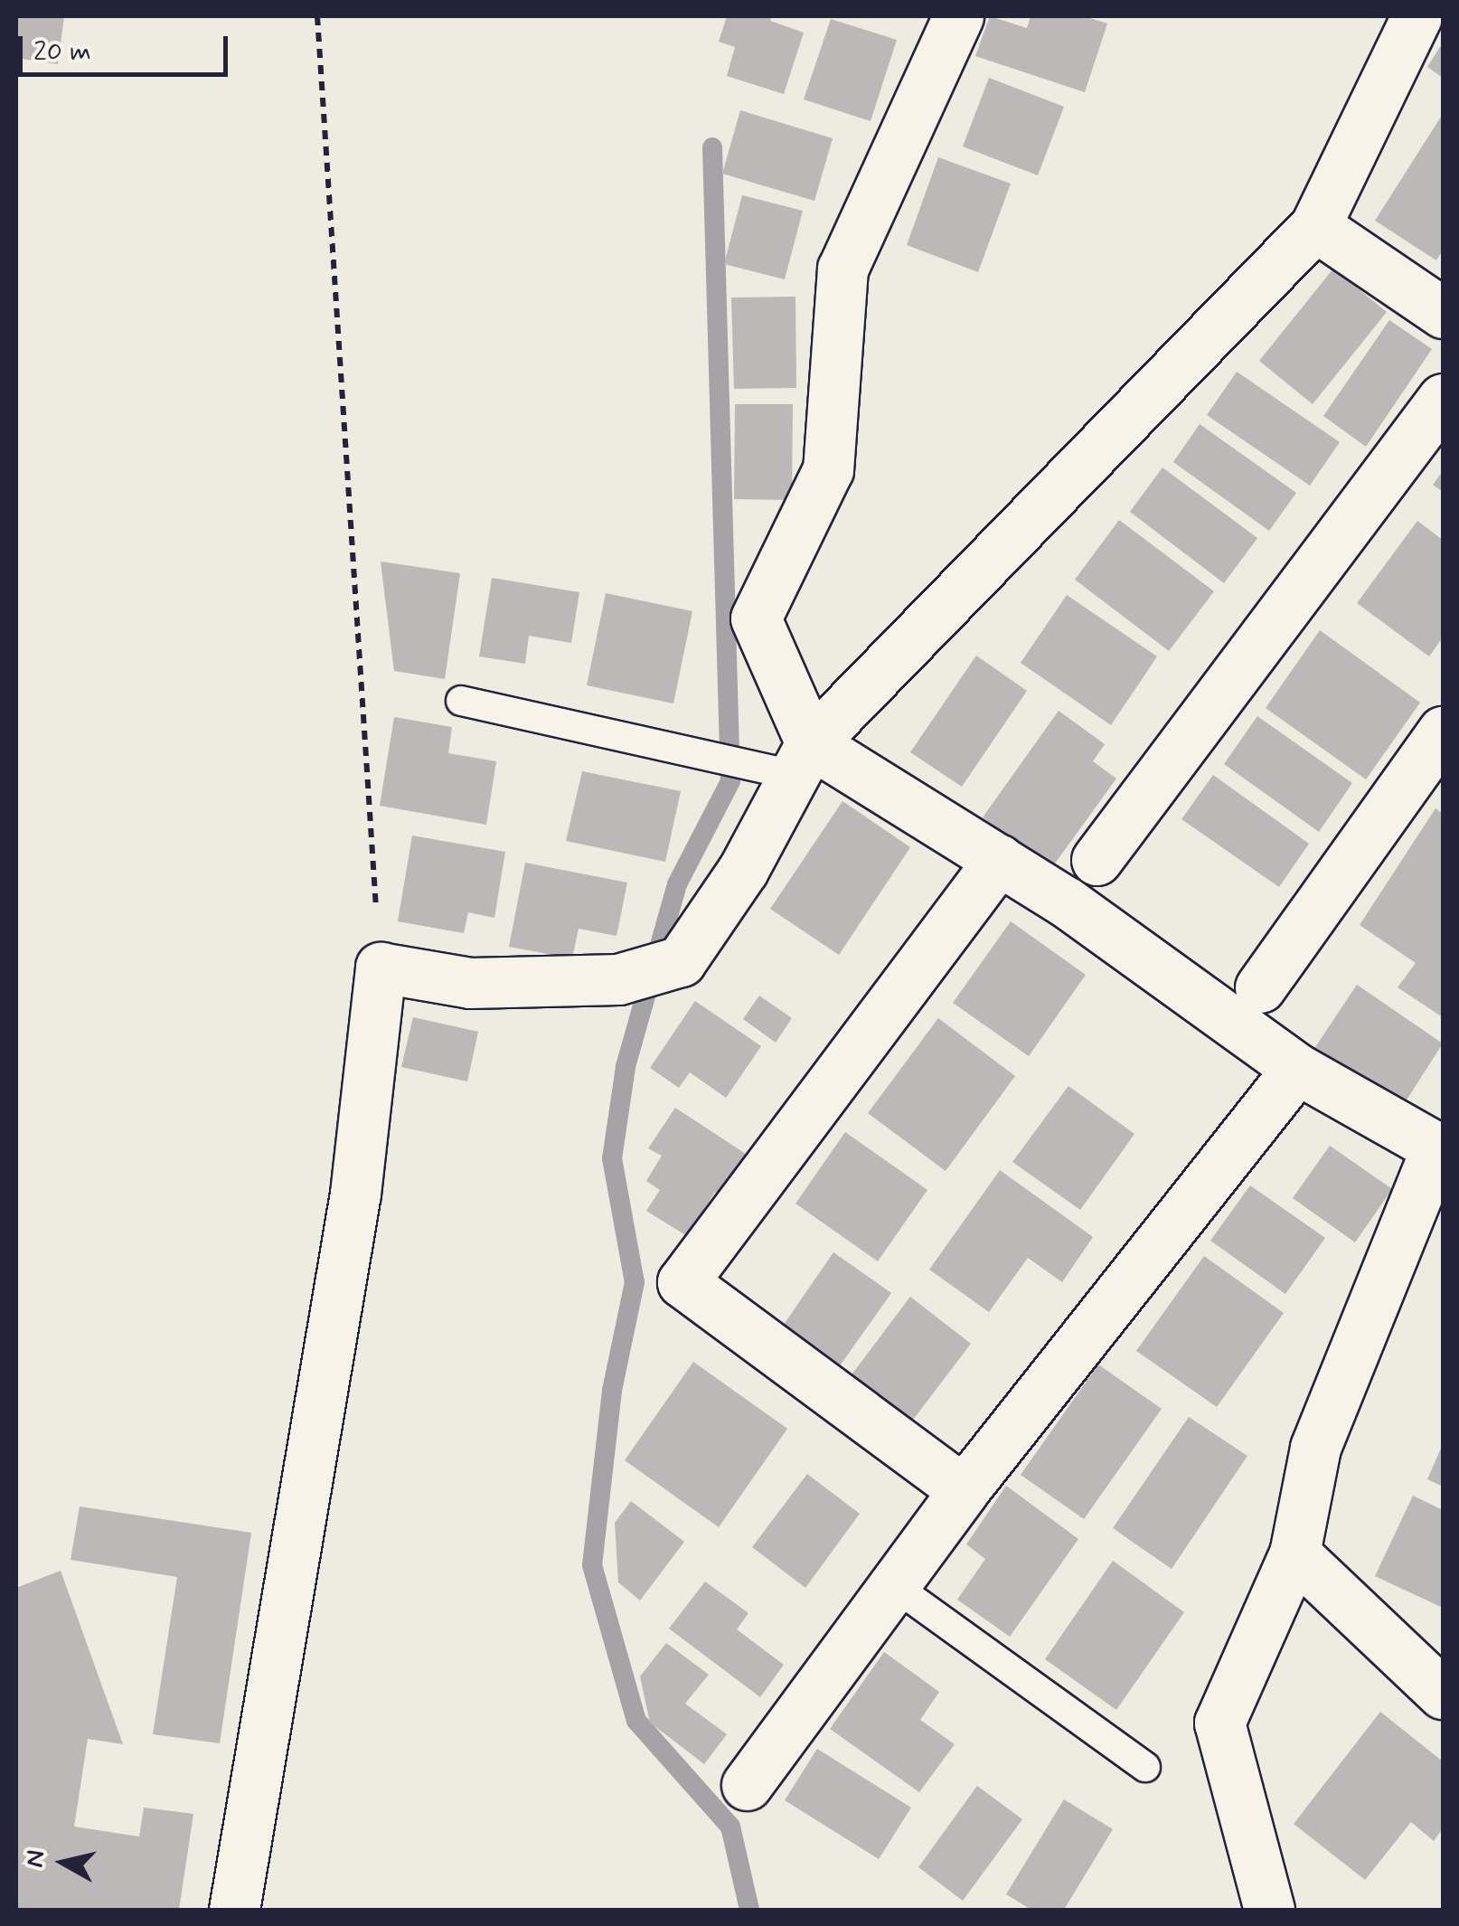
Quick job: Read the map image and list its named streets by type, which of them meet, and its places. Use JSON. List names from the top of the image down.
{
  "scale_bar": "20 m",
  "north": "left"
}
